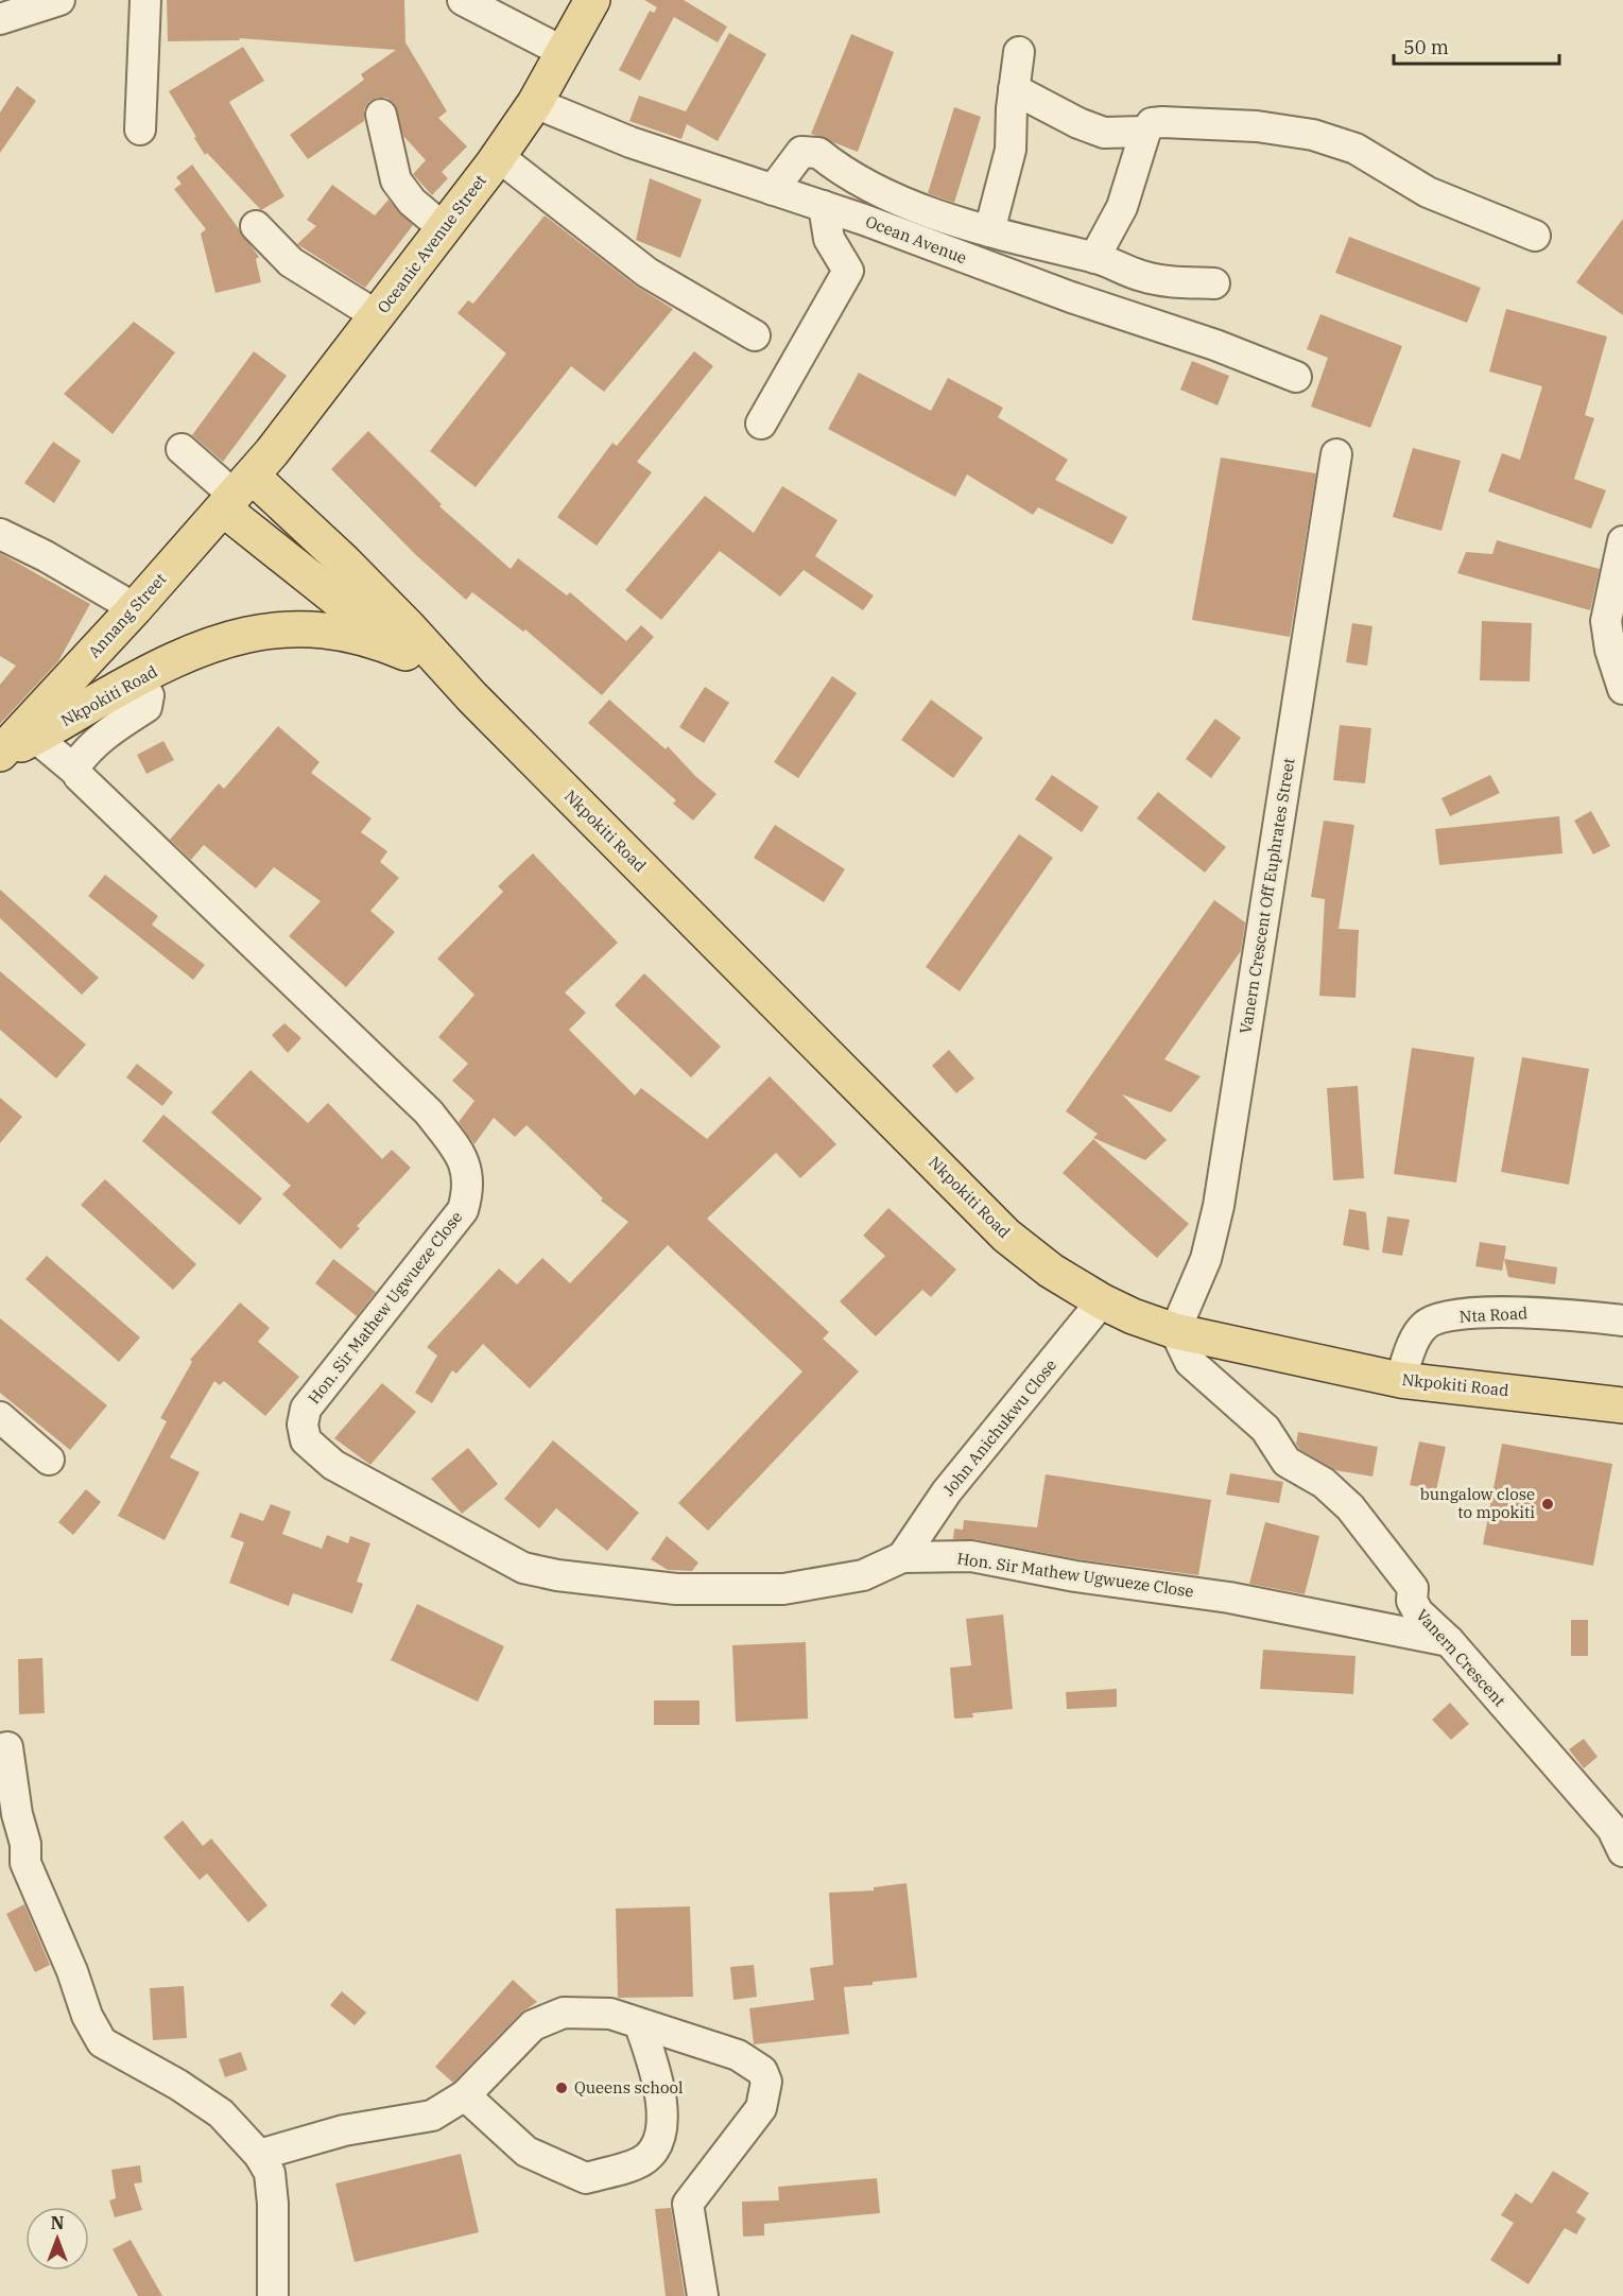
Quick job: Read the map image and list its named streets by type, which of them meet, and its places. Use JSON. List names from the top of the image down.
{
  "streets": {
    "main road": ["Oceanic Avenue Street", "Annang Street", "Nkpokiti Road"],
    "street": [
      "Ocean Avenue",
      "Vanern Crescent Off Euphrates Street",
      "Hon. Sir Mathew Ugwueze Close",
      "Nta Road",
      "John Anichukwu Close",
      "Vanern Crescent"
    ]
  },
  "crossings": [
    ["Ocean Avenue", "Oceanic Avenue Street"],
    ["Oceanic Avenue Street", "Annang Street"],
    ["Annang Street", "Nkpokiti Road"],
    ["Nkpokiti Road", "Vanern Crescent Off Euphrates Street"],
    ["Nkpokiti Road", "Hon. Sir Mathew Ugwueze Close"],
    ["Nkpokiti Road", "Nta Road"],
    ["Nkpokiti Road", "John Anichukwu Close"],
    ["Nkpokiti Road", "Vanern Crescent"],
    ["Vanern Crescent Off Euphrates Street", "Vanern Crescent"],
    ["Hon. Sir Mathew Ugwueze Close", "John Anichukwu Close"],
    ["Hon. Sir Mathew Ugwueze Close", "Vanern Crescent"]
  ],
  "places": ["bungalow close to mpokiti", "Queens school"],
  "scale_bar": "50 m",
  "north": "top"
}
